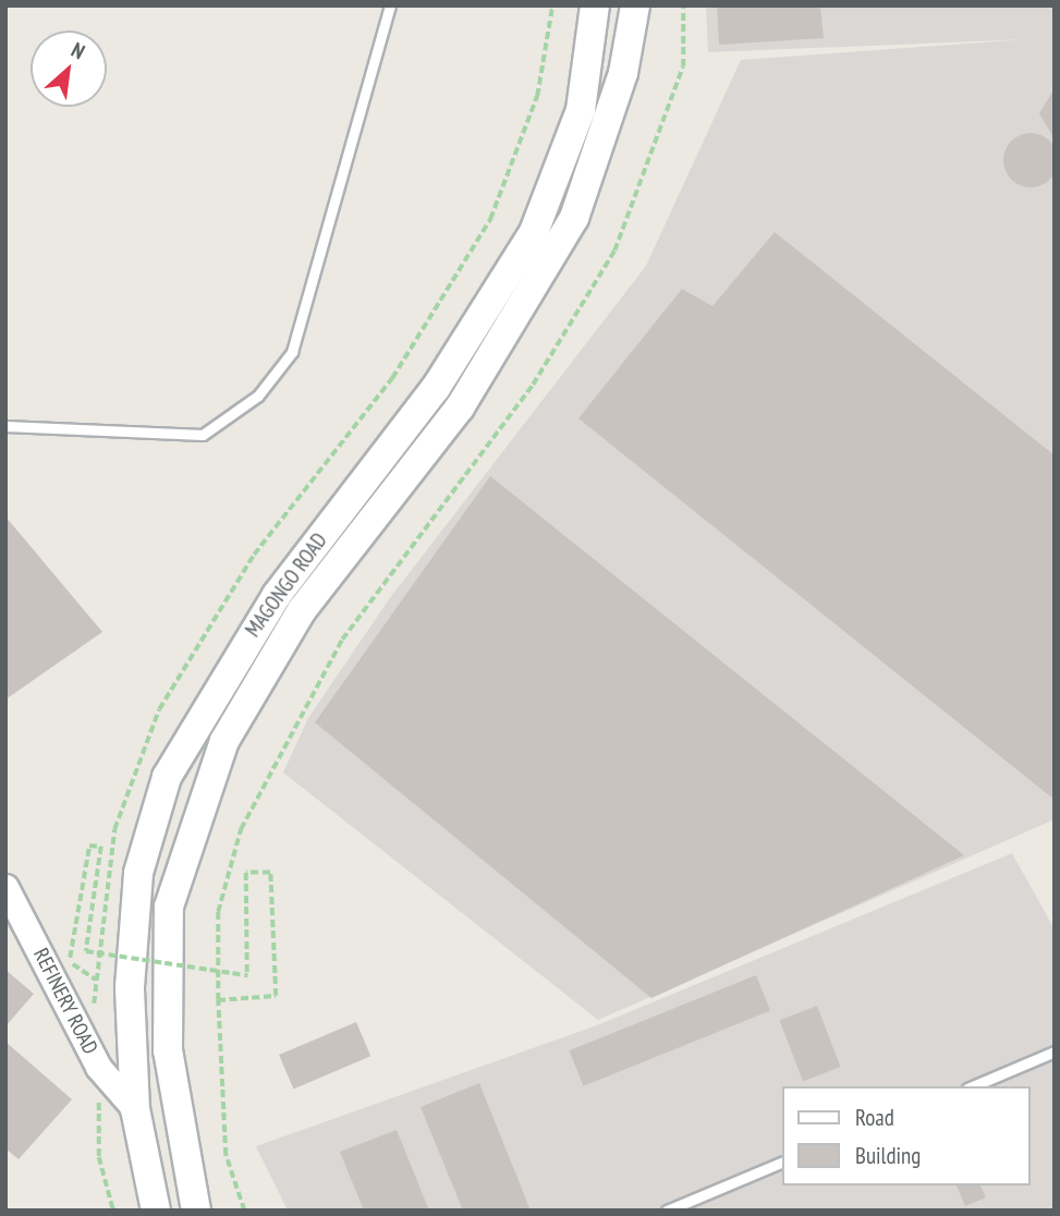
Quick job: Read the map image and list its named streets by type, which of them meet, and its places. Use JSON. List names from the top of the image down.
{
  "streets": {
    "main road": ["MAGONGO ROAD"],
    "street": ["REFINERY ROAD"]
  },
  "crossings": [
    ["MAGONGO ROAD", "REFINERY ROAD"]
  ],
  "legend": ["Road", "Building"],
  "north": "top right"
}
